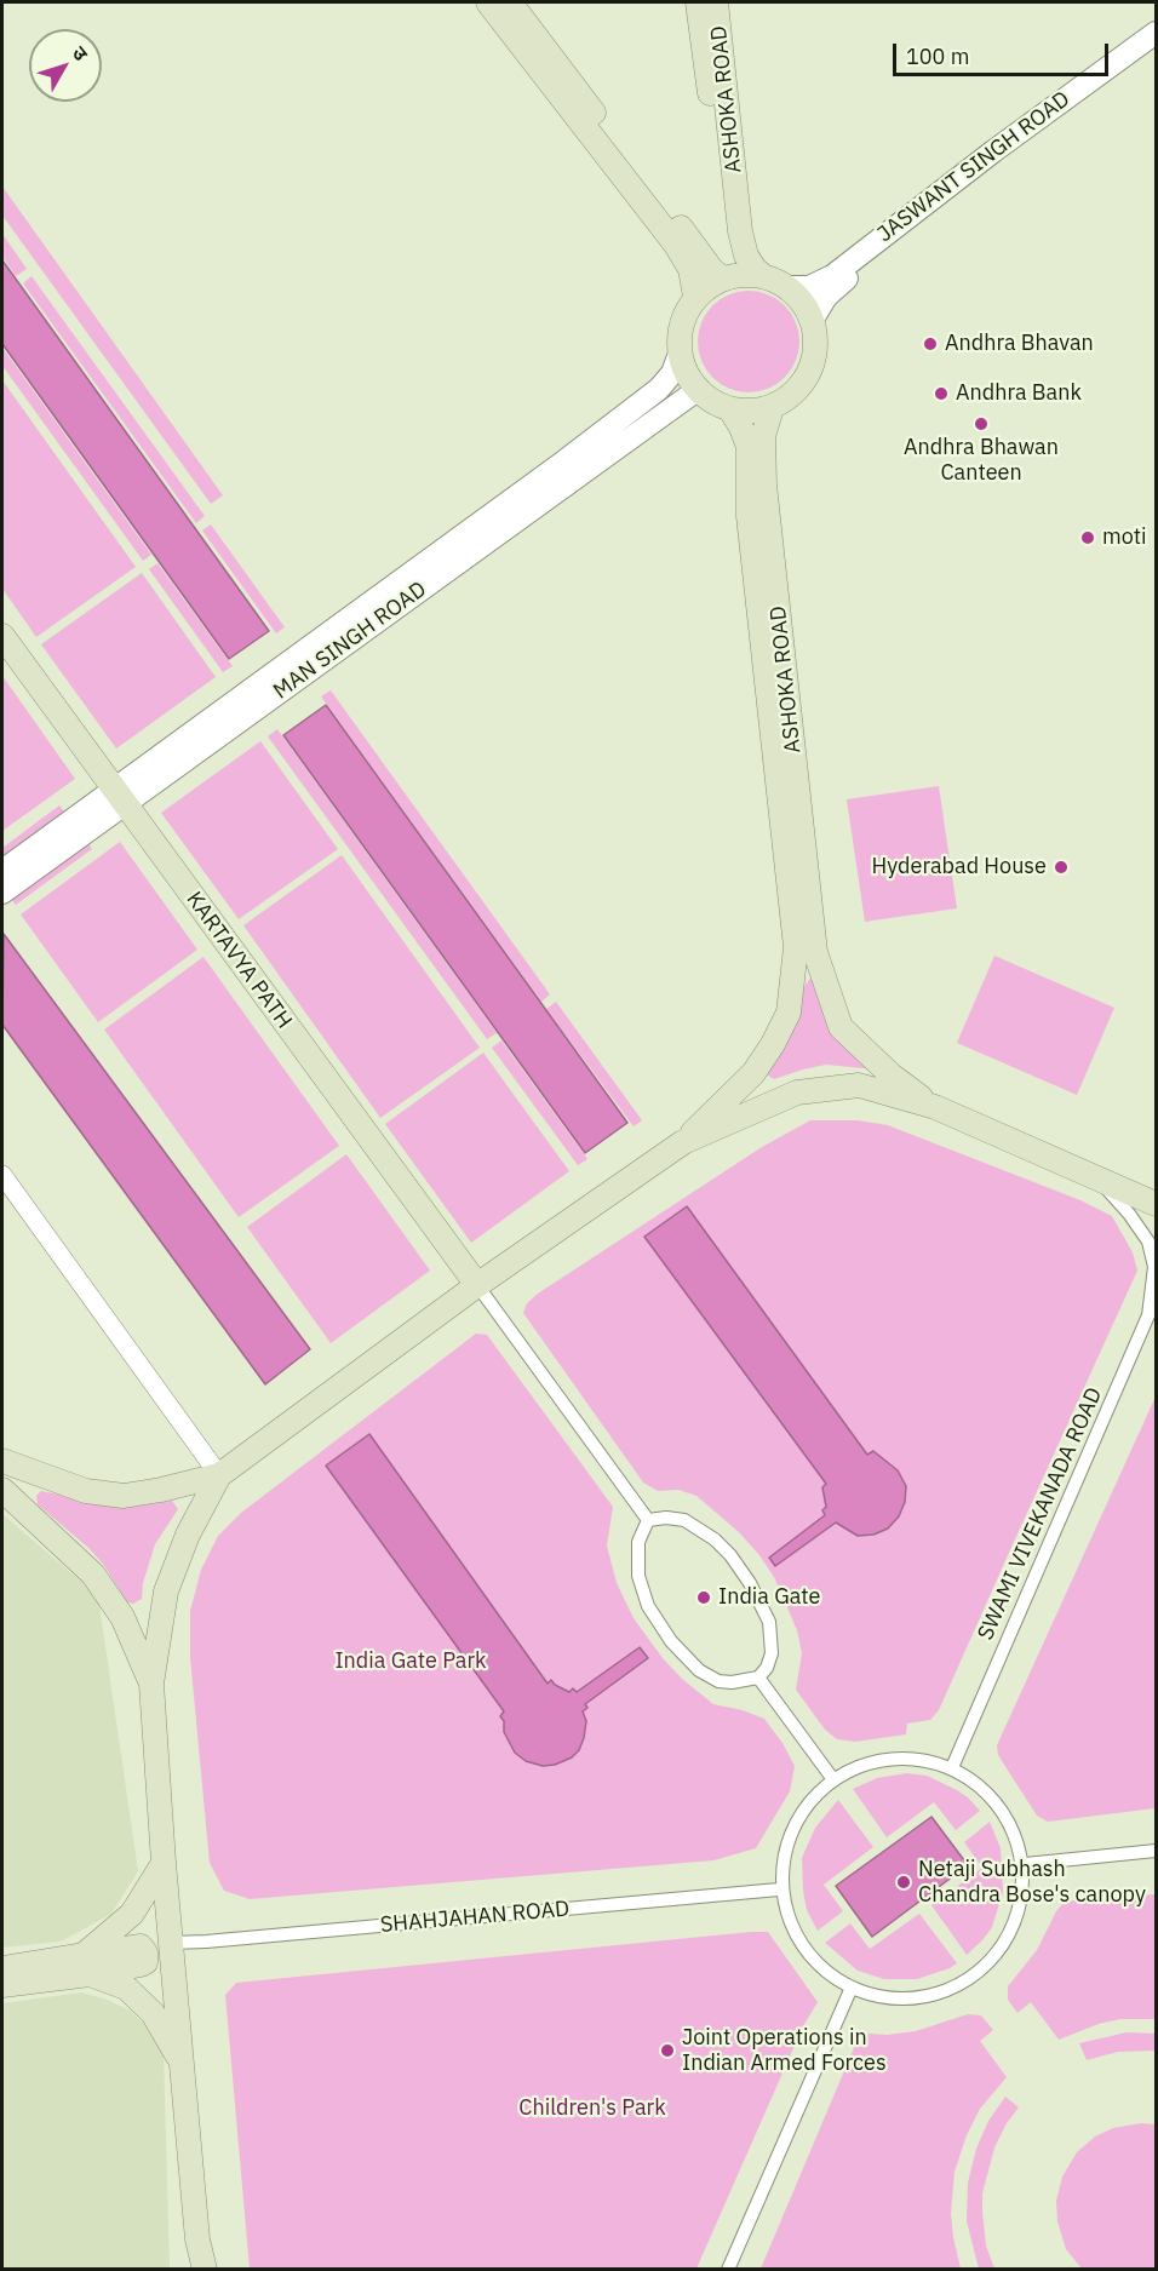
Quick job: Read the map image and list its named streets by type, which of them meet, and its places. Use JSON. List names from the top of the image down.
{
  "streets": {
    "main road": ["ASHOKA ROAD", "KARTAVYA PATH"],
    "street": [
      "JASWANT SINGH ROAD",
      "MAN SINGH ROAD",
      "SWAMI VIVEKANADA ROAD",
      "SHAHJAHAN ROAD"
    ]
  },
  "crossings": [
    ["ASHOKA ROAD", "JASWANT SINGH ROAD"],
    ["ASHOKA ROAD", "MAN SINGH ROAD"],
    ["JASWANT SINGH ROAD", "MAN SINGH ROAD"],
    ["MAN SINGH ROAD", "KARTAVYA PATH"],
    ["SWAMI VIVEKANADA ROAD", "SHAHJAHAN ROAD"]
  ],
  "parks": ["India Gate Park", "Children's Park"],
  "places": [
    "Andhra Bhavan",
    "Andhra Bank",
    "Andhra Bhawan Canteen",
    "moti",
    "Hyderabad House",
    "India Gate",
    "Netaji Subhash Chandra Bose's canopy",
    "Joint Operations in Indian Armed Forces"
  ],
  "scale_bar": "100 m",
  "north": "top right"
}
